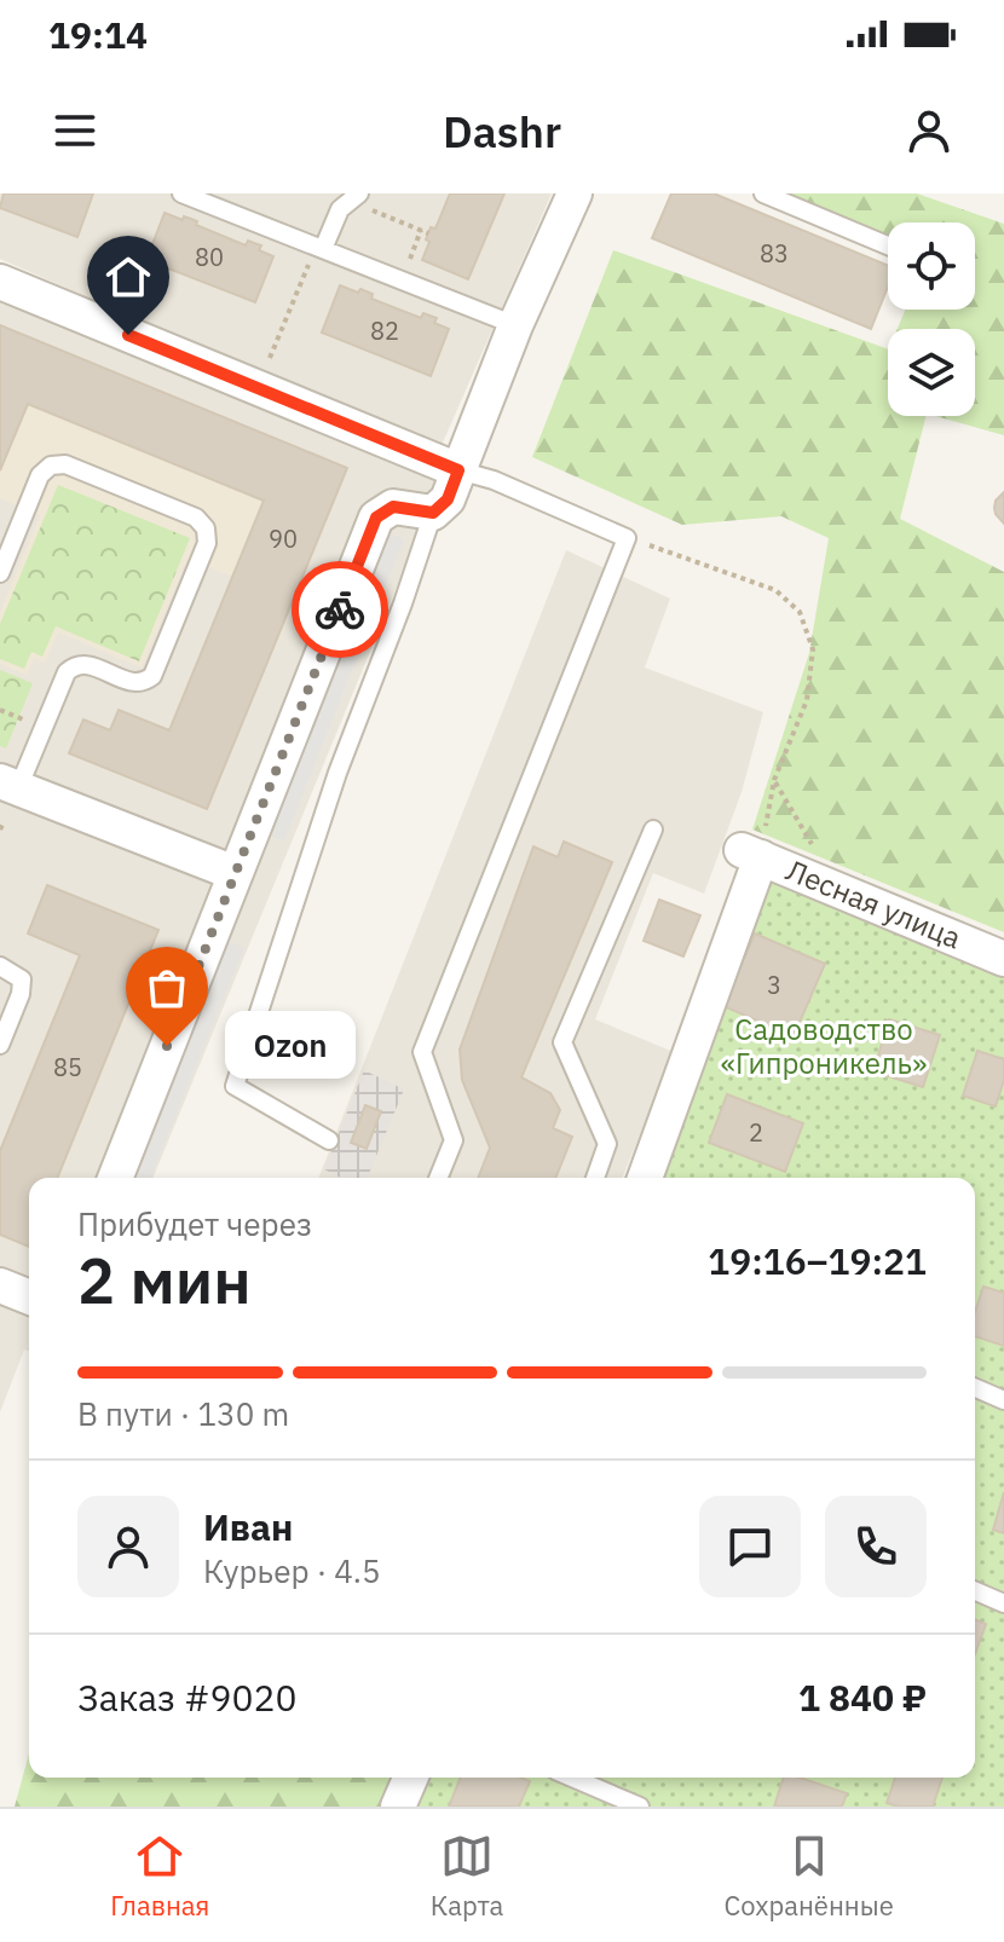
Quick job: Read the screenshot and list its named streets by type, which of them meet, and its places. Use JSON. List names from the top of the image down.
{
  "streets": {
    "street": ["Лесная улица"]
  },
  "parks": ["Садоводство «Гипроникель»"],
  "places": ["Ozon"],
  "house_numbers": [
    "83",
    "80",
    "82",
    "90",
    "3",
    "85",
    "2"
  ],
  "page": {
    "status": "19:14",
    "header": "Dashr",
    "bubble": "Ozon",
    "heading": ["2 мин", "Прибудет через", "19:16–19:21"],
    "panel": [
      "Иван",
      "Курьер · 4.5",
      "Заказ #9020",
      "1 840 ₽"
    ],
    "bar": "В пути · 130 m",
    "tabs": ["Главная", "Карта", "Сохранённые"]
  }
}
